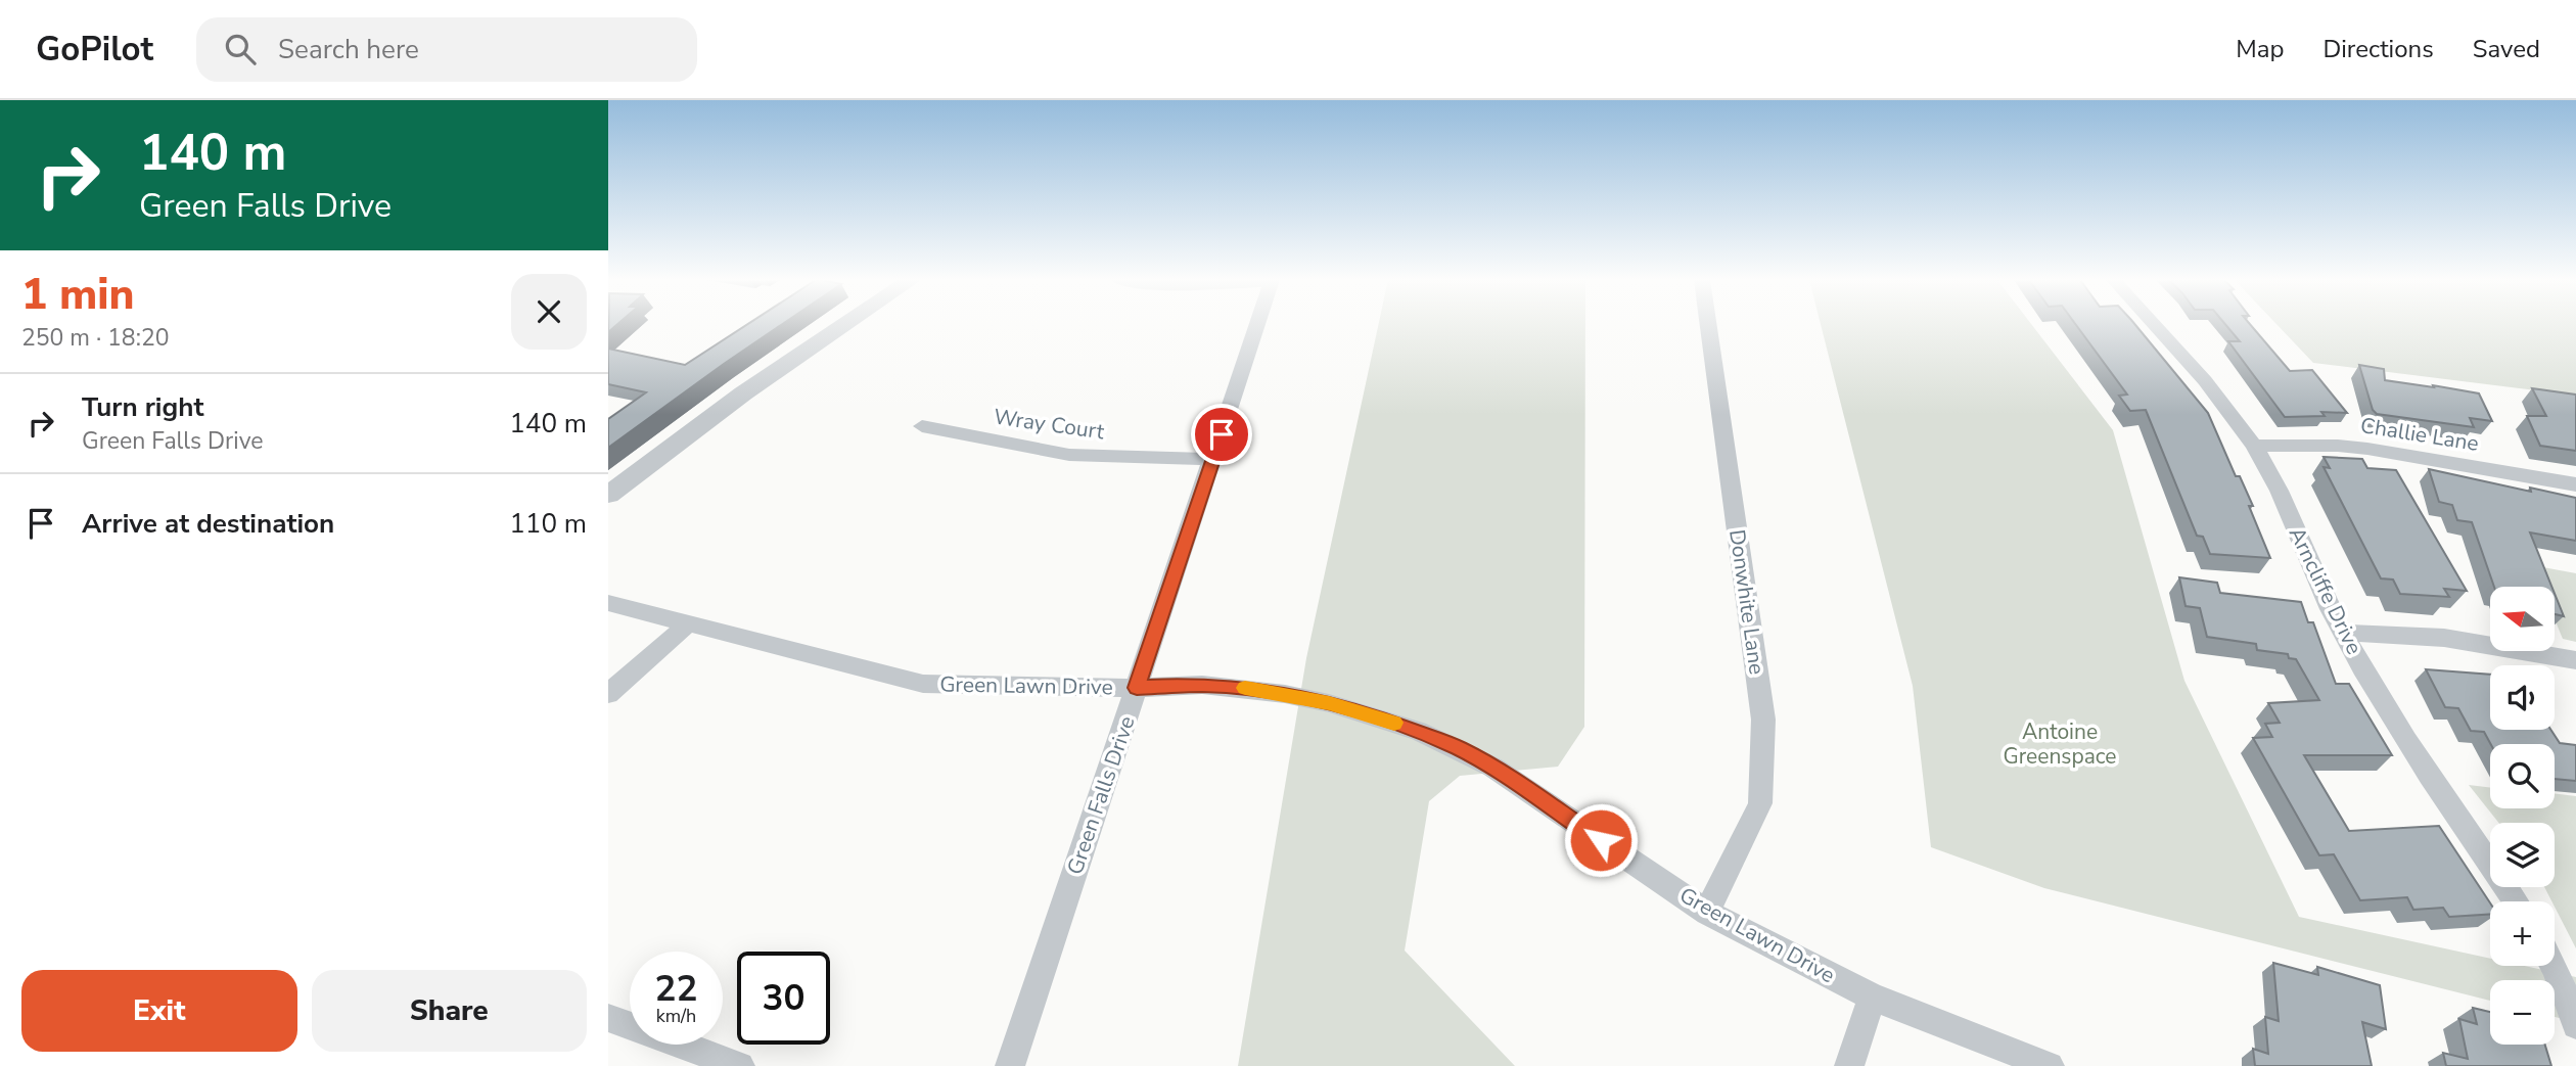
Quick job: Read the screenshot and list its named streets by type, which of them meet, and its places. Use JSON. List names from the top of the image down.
{
  "streets": {
    "street": [
      "Wray Court",
      "Challie Lane",
      "Arncliffe Drive",
      "Donwhite Lane",
      "Green Lawn Drive",
      "Green Falls Drive"
    ]
  },
  "crossings": [
    ["Wray Court", "Green Falls Drive"],
    ["Challie Lane", "Arncliffe Drive"],
    ["Donwhite Lane", "Green Lawn Drive"],
    ["Green Lawn Drive", "Green Falls Drive"]
  ],
  "parks": ["Antoine Greenspace"],
  "north": "left",
  "page": {
    "header": "GoPilot",
    "search": "Search here",
    "nav": ["Map", "Directions", "Saved"],
    "turn": ["140 m", "Green Falls Drive"],
    "heading": ["1 min", "250 m · 18:20"],
    "list": [
      {
        "name": "Turn right",
        "note": "Green Falls Drive",
        "value": "140 m"
      },
      {
        "name": "Arrive at destination",
        "value": "110 m"
      }
    ],
    "map_buttons": ["+", "−"],
    "speed": "22 km/h",
    "limit": "30",
    "buttons": ["Exit", "Share"]
  }
}
